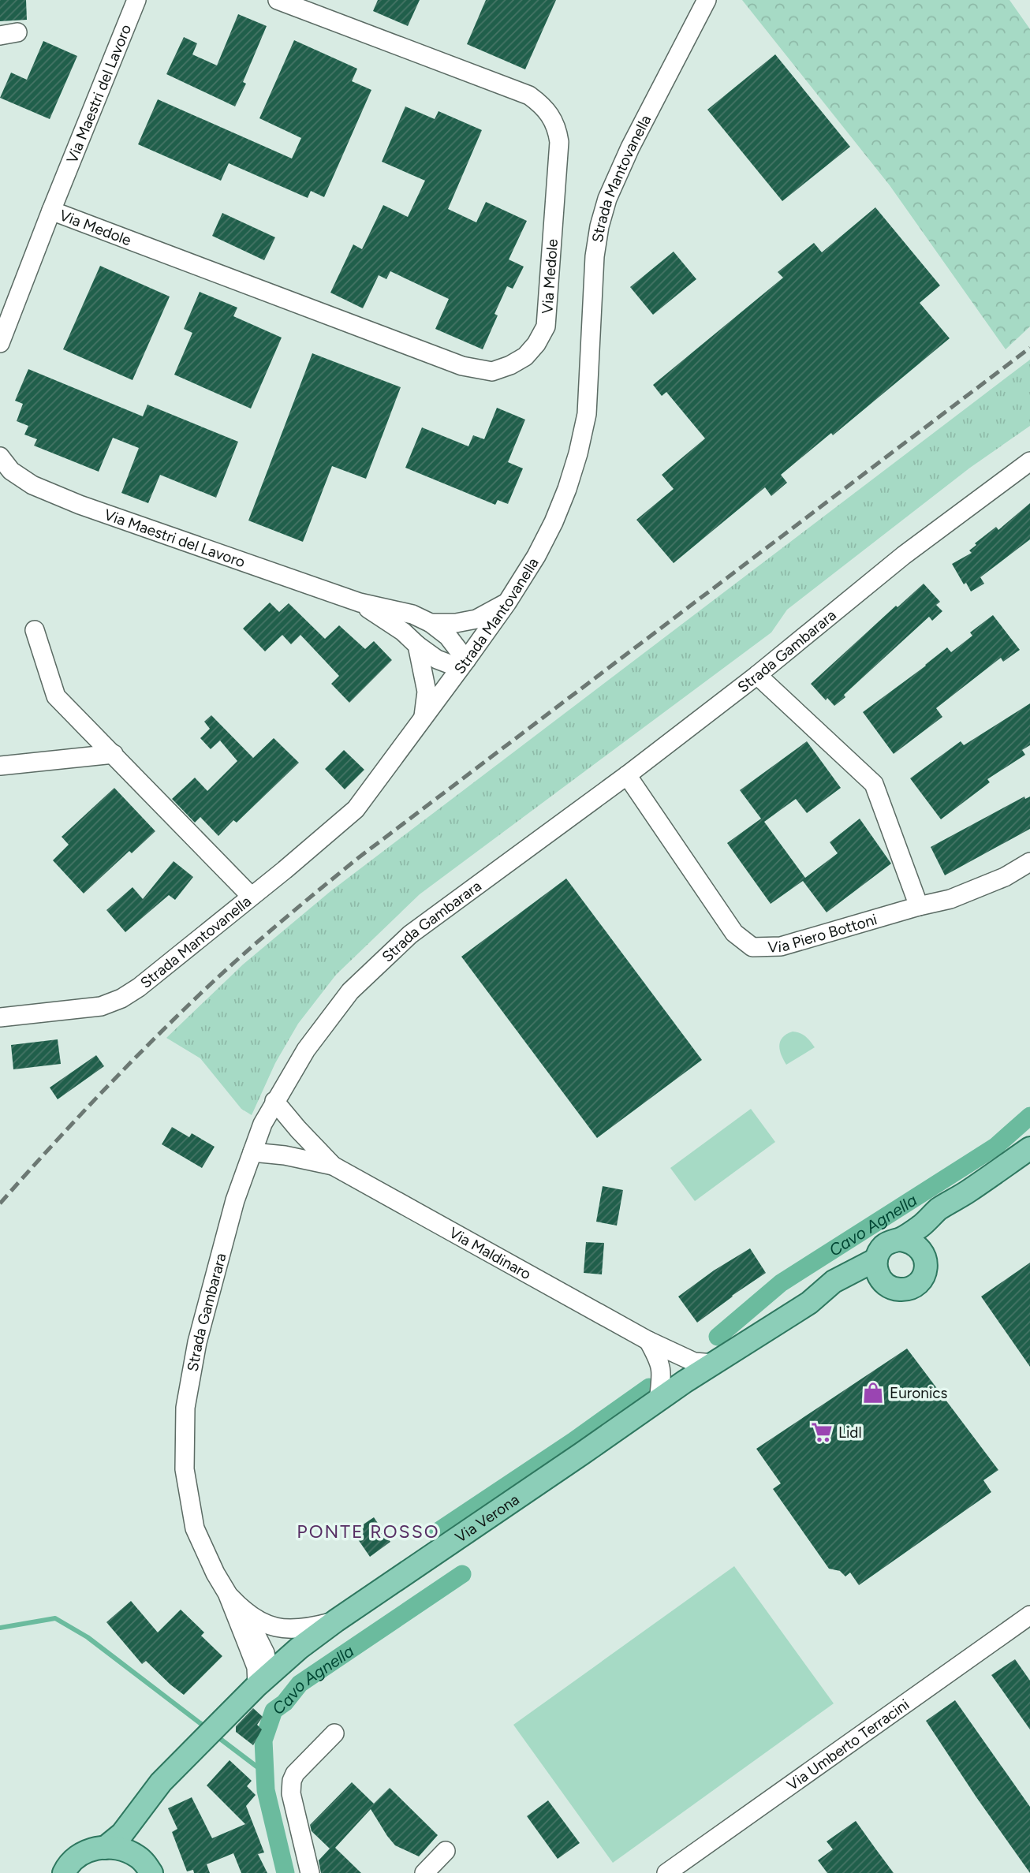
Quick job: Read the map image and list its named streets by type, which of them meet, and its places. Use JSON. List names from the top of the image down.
{
  "streets": {
    "main road": ["Via Verona"],
    "street": [
      "Via Maestri del Lavoro",
      "Strada Mantovanella",
      "Via Medole",
      "Strada Gambarara",
      "Via Piero Bottoni",
      "Via Maldinaro",
      "Via Umberto Terracini"
    ]
  },
  "crossings": [
    ["Via Maestri del Lavoro", "Via Medole"],
    ["Strada Gambarara", "Via Piero Bottoni"],
    ["Strada Gambarara", "Via Maldinaro"],
    ["Strada Gambarara", "Via Verona"],
    ["Via Maldinaro", "Via Verona"]
  ],
  "districts": ["PONTE ROSSO"],
  "water": ["Cavo Agnella"],
  "places": {
    "shop": ["Euronics"],
    "supermarket": ["Lidl"]
  }
}
